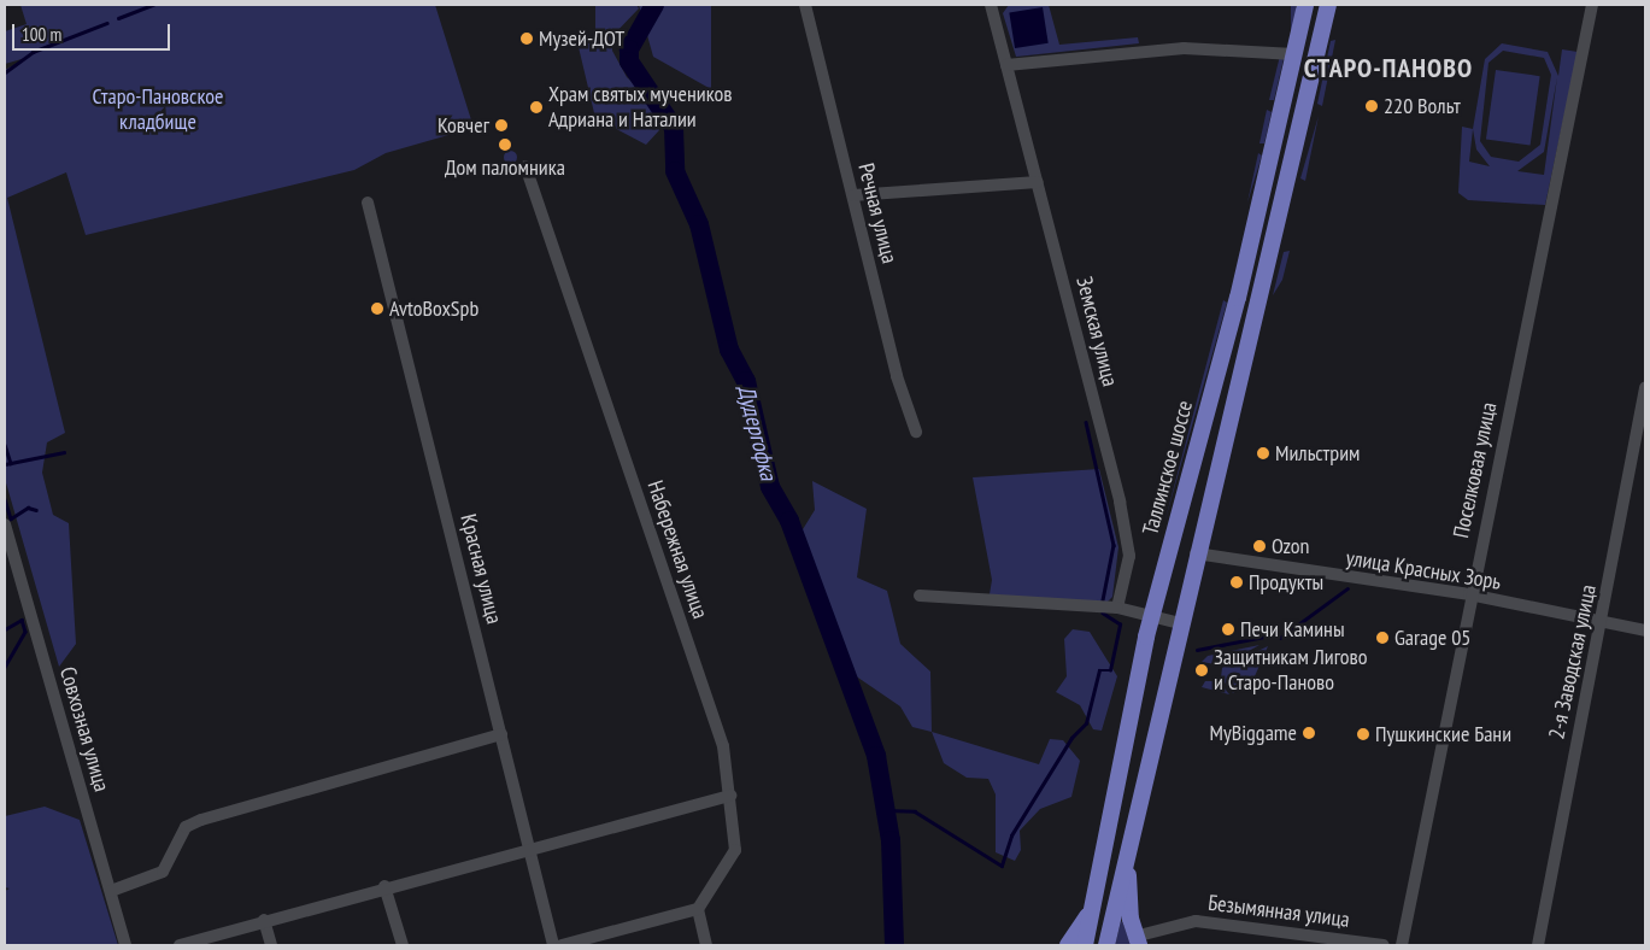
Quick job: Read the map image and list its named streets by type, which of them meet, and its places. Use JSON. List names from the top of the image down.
{
  "streets": {
    "main road": ["Таллинское шоссе"],
    "street": [
      "Речная улица",
      "Земская улица",
      "Поселковая улица",
      "Набережная улица",
      "Красная улица",
      "улица Красных Зорь",
      "2-я Заводская улица",
      "Совхозная улица",
      "Безымянная улица"
    ]
  },
  "crossings": [
    ["Поселковая улица", "улица Красных Зорь"],
    ["улица Красных Зорь", "2-я Заводская улица"]
  ],
  "districts": ["СТАРО-ПАНОВО"],
  "water": ["Дудергофка"],
  "parks": ["Старо-Пановское кладбище"],
  "places": [
    "Музей-ДОТ",
    "220 Вольт",
    "Храм святых мучеников Адриана и Наталии",
    "Ковчег",
    "Дом паломника",
    "AvtoBoxSpb",
    "Мильстрим",
    "Ozon",
    "Продукты",
    "Печи Камины",
    "Garage 05",
    "Защитникам Лигово и Старо-Паново",
    "MyBiggame",
    "Пушкинские Бани"
  ],
  "scale_bar": "100 m"
}
